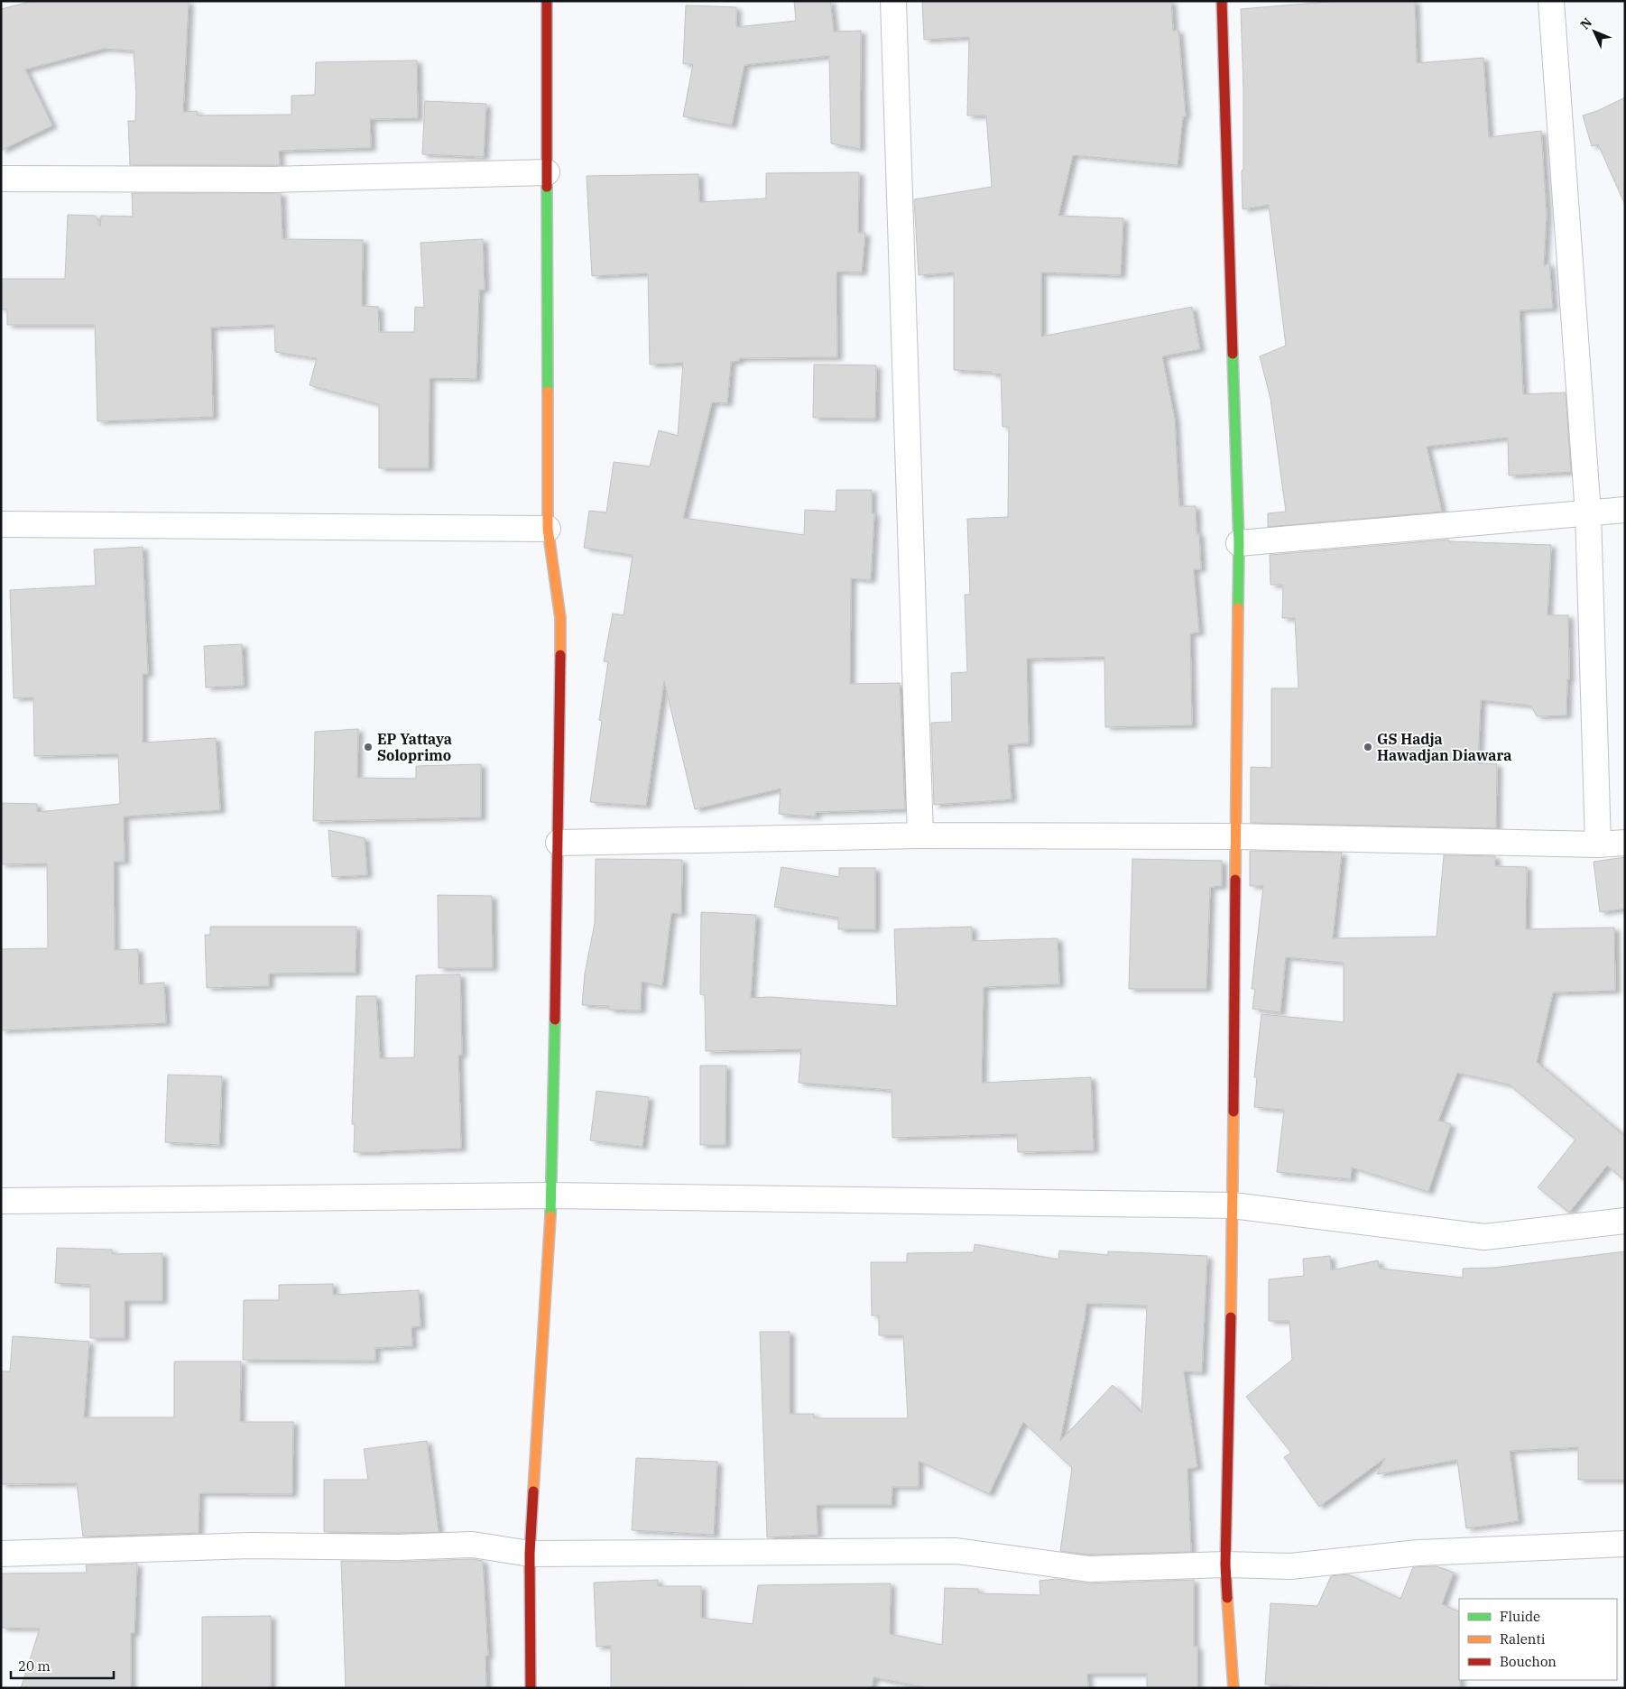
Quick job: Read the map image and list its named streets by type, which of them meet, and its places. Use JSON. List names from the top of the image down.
{
  "places": ["EP Yattaya Soloprimo", "GS Hadja Hawadjan Diawara"],
  "legend": ["Fluide", "Ralenti", "Bouchon"],
  "scale_bar": "20 m",
  "north": "top left"
}
